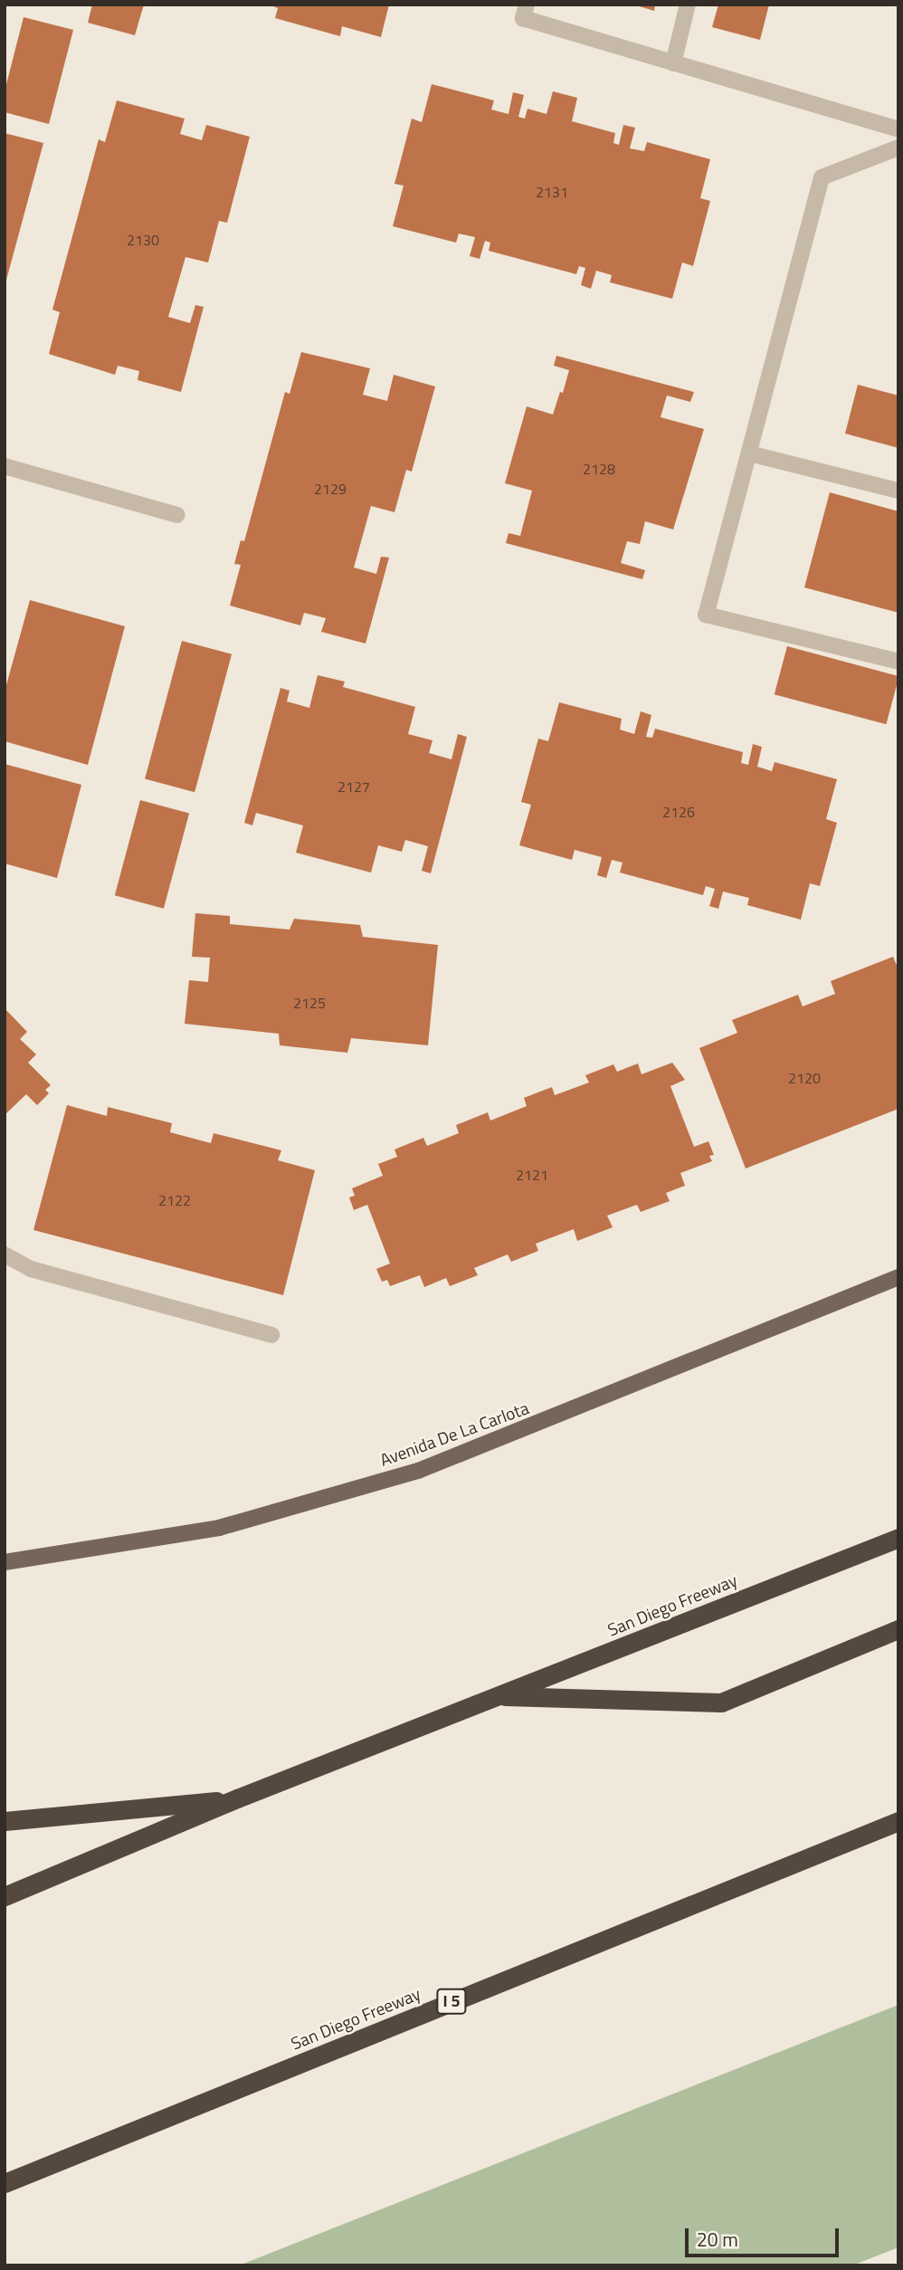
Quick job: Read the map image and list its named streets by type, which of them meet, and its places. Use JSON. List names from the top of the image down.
{
  "streets": {
    "highway": ["San Diego Freeway", "I 5"],
    "main road": ["Avenida De La Carlota"]
  },
  "house_numbers": [
    "2131",
    "2130",
    "2128",
    "2129",
    "2127",
    "2126",
    "2125",
    "2120",
    "2121",
    "2122"
  ],
  "scale_bar": "20 m"
}
